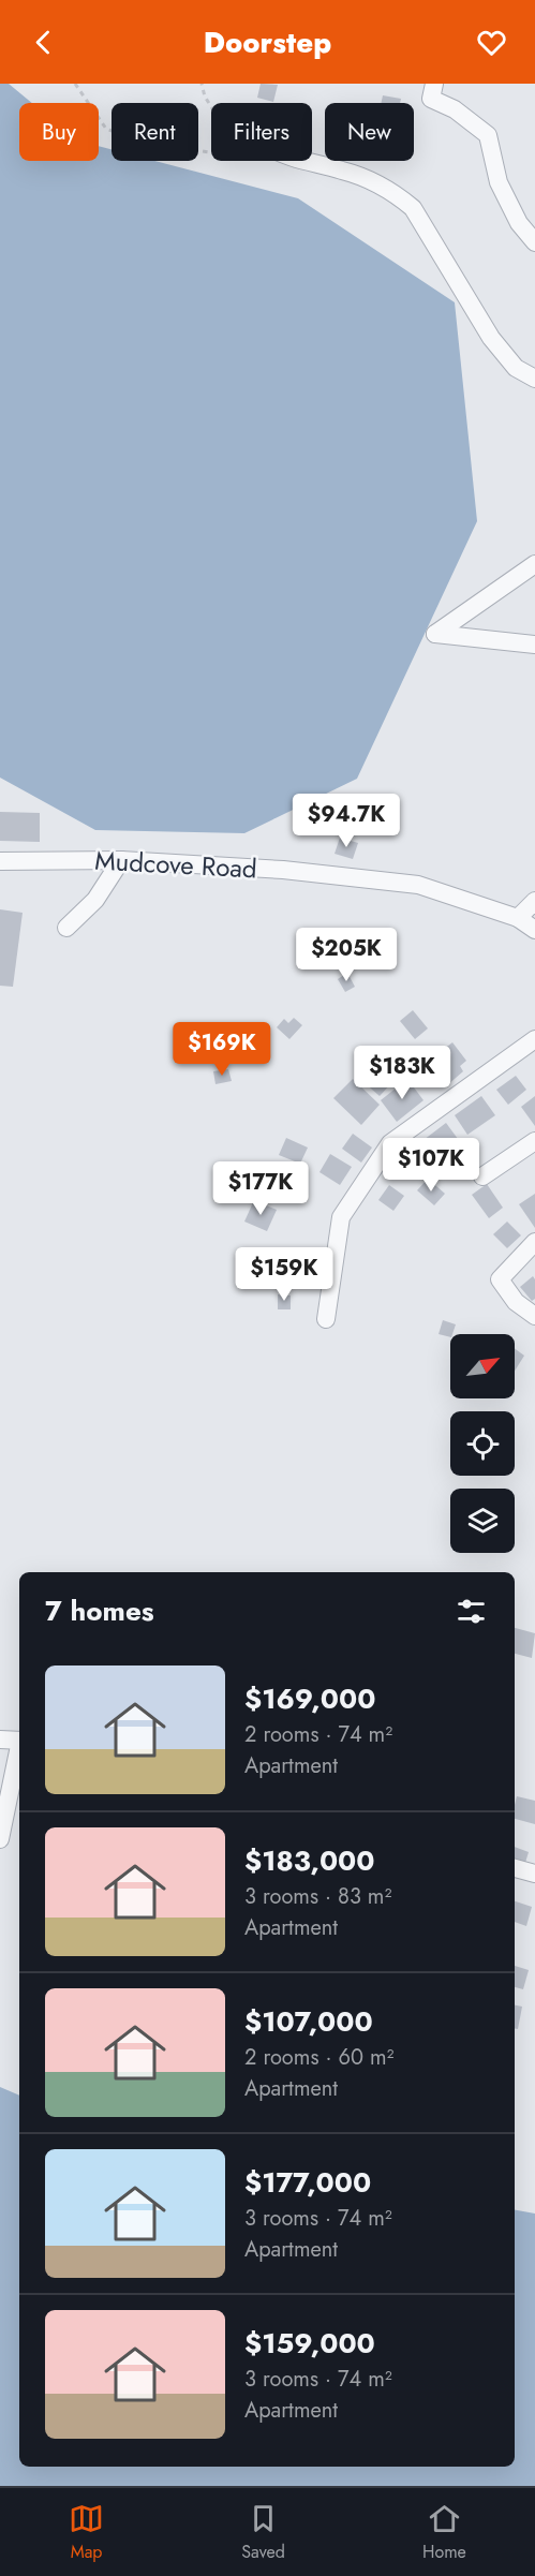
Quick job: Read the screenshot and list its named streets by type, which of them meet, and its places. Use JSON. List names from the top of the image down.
{
  "streets": {
    "street": ["Mudcove Road"]
  },
  "north": "top right",
  "page": {
    "header": "Doorstep",
    "chip": [
      "Buy",
      "Rent",
      "Filters",
      "New"
    ],
    "price": [
      "$94.7K",
      "$205K",
      "$169K",
      "$183K",
      "$107K",
      "$177K",
      "$159K"
    ],
    "heading": "7 homes",
    "list": [
      {
        "name": "$169,000",
        "note": "2 rooms · 74 m² · Apartment"
      },
      {
        "name": "$183,000",
        "note": "3 rooms · 83 m² · Apartment"
      },
      {
        "name": "$107,000",
        "note": "2 rooms · 60 m² · Apartment"
      },
      {
        "name": "$177,000",
        "note": "3 rooms · 74 m² · Apartment"
      },
      {
        "name": "$159,000",
        "note": "3 rooms · 74 m² · Apartment"
      }
    ],
    "tabs": ["Map", "Saved", "Home"]
  }
}
